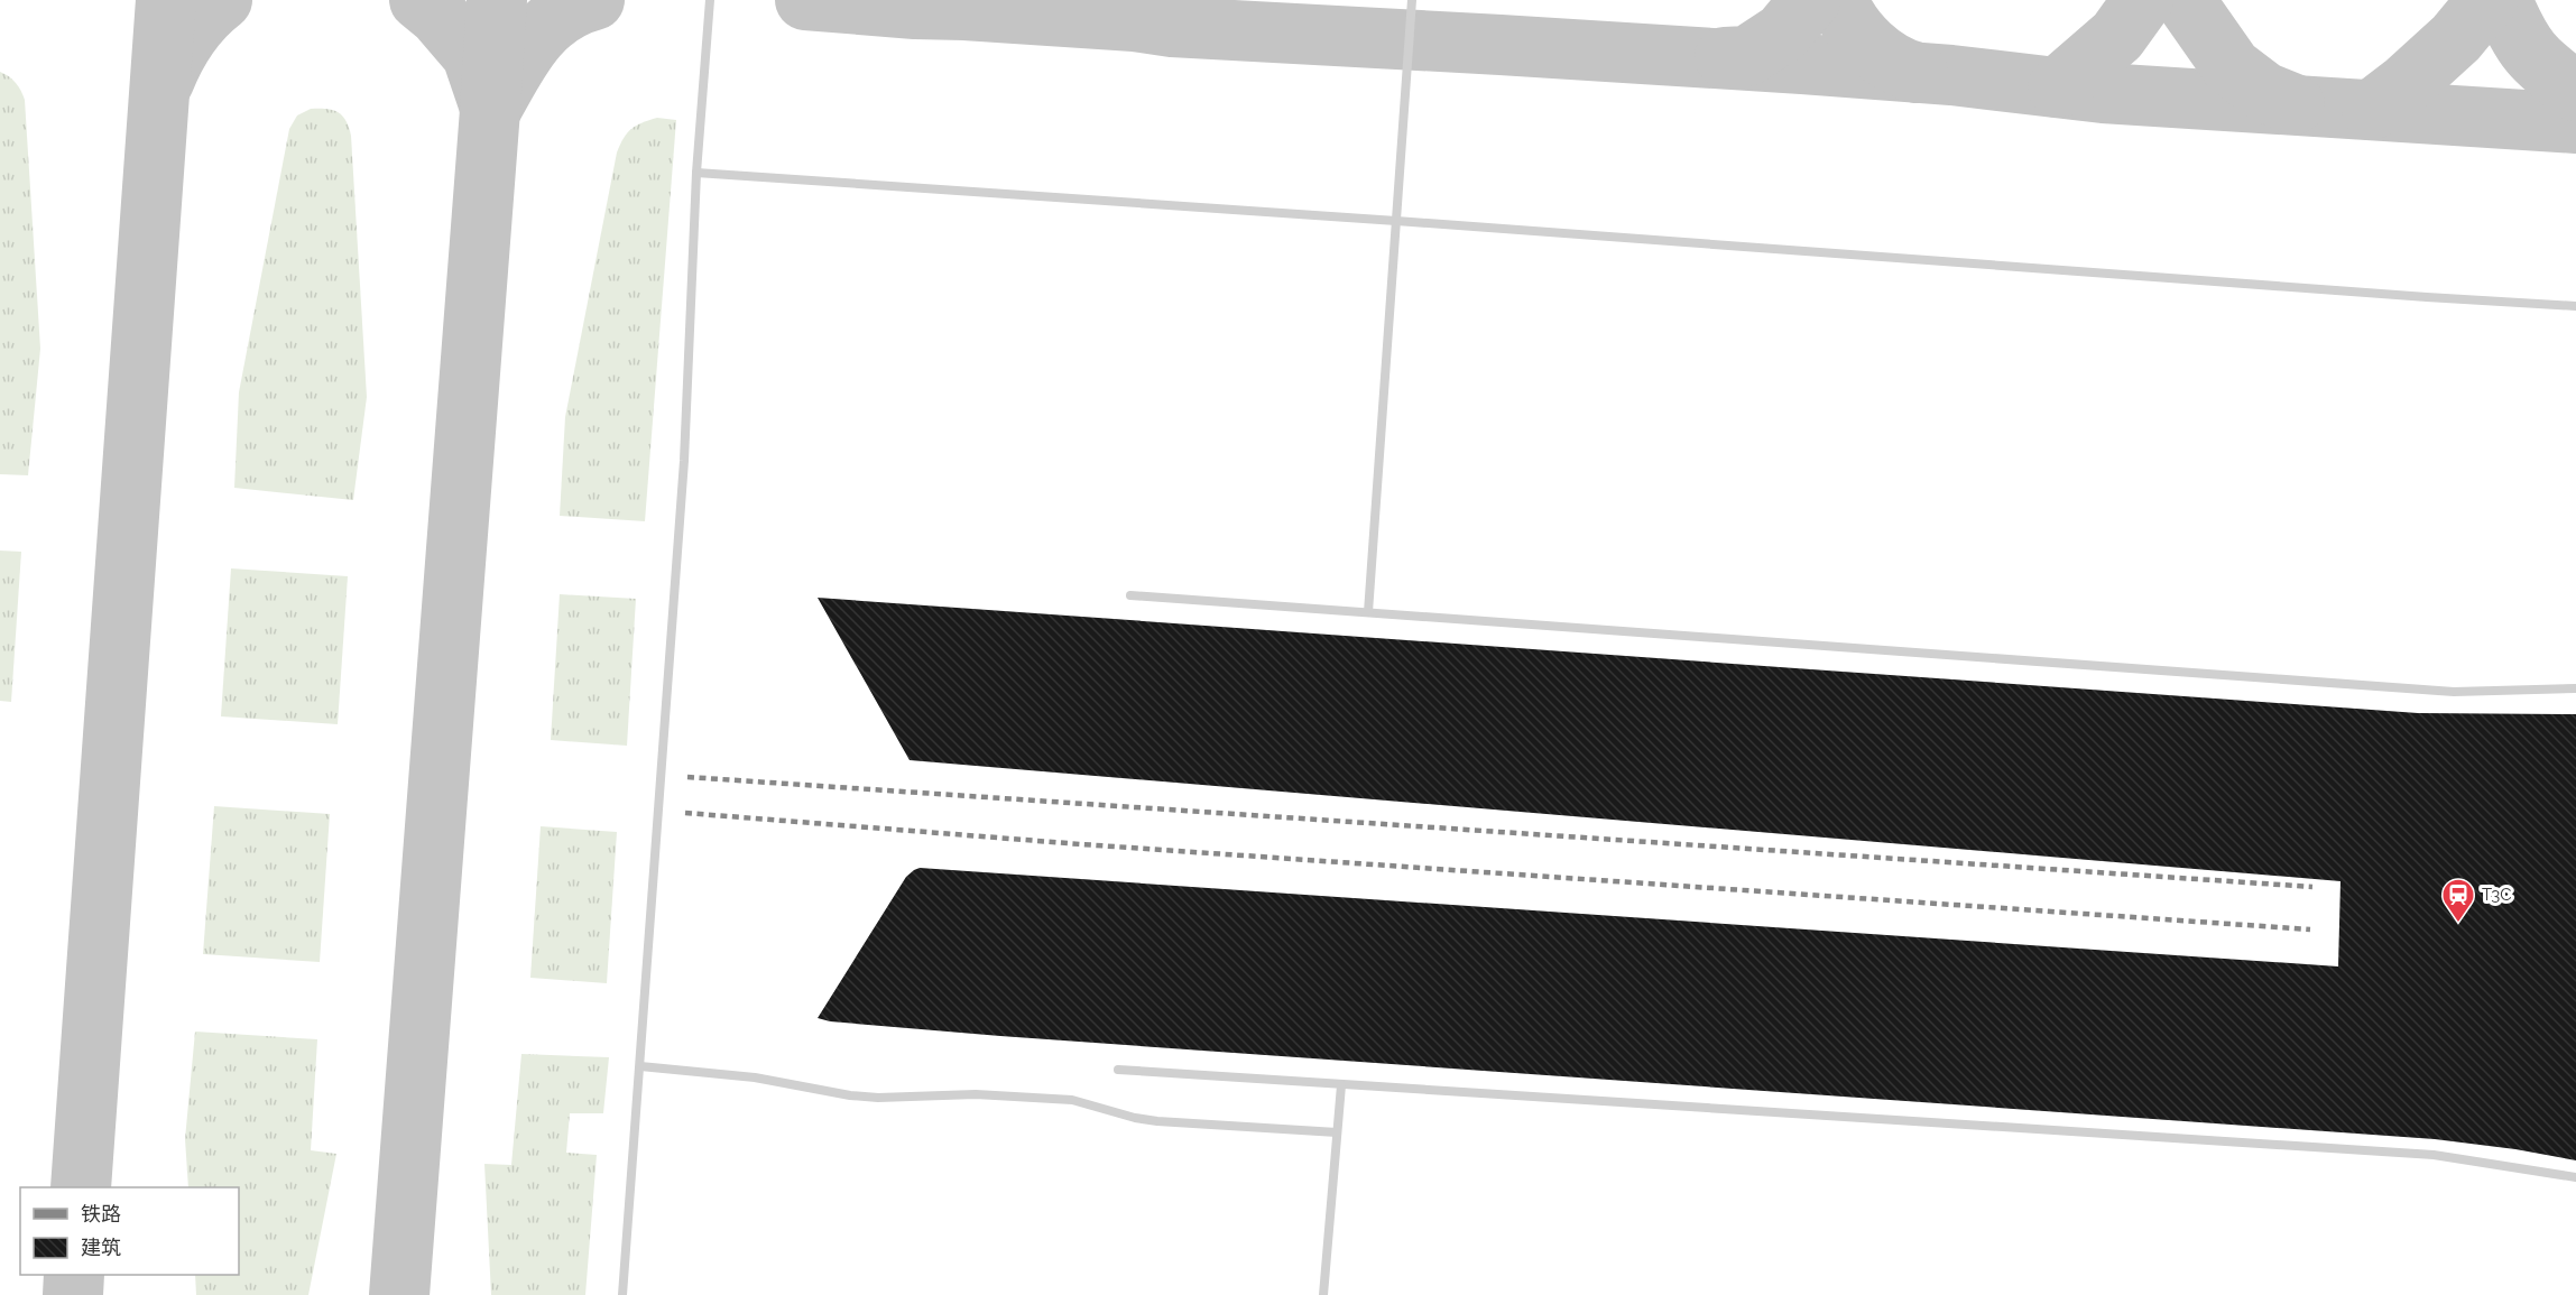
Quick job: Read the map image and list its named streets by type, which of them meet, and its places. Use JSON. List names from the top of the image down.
{
  "places": {
    "station": ["T3C"]
  },
  "legend": ["铁路", "建筑"]
}
